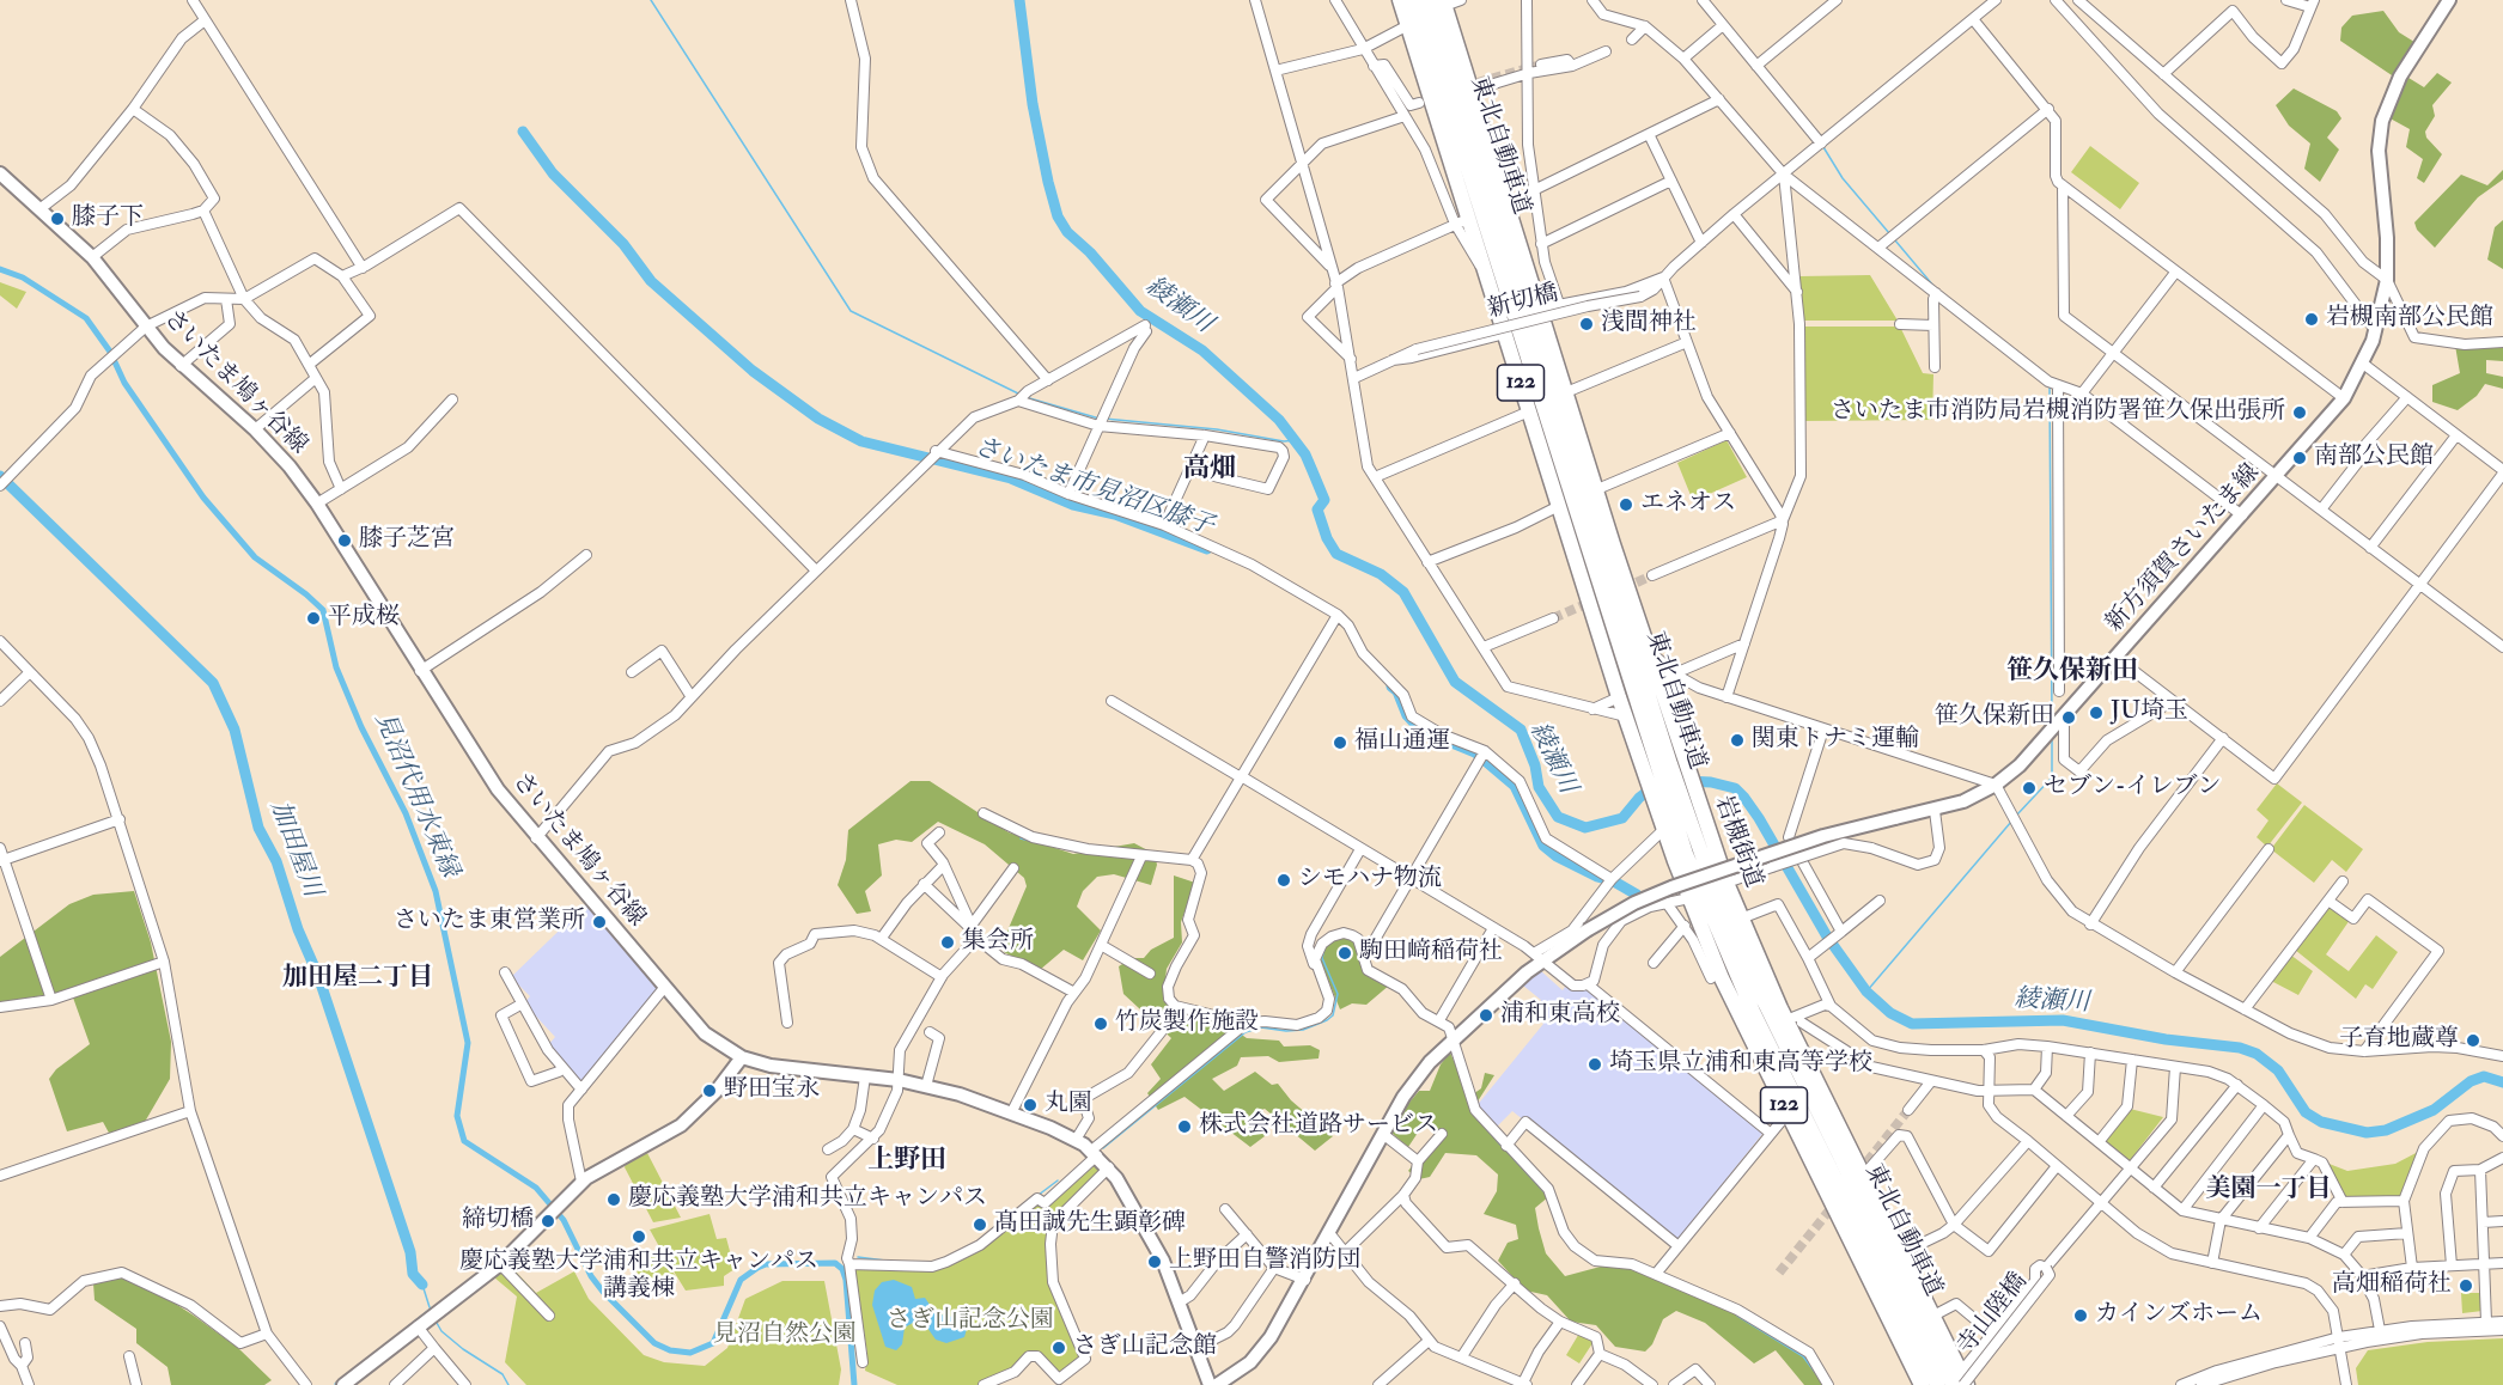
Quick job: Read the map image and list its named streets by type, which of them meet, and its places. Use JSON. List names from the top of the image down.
{
  "streets": {
    "highway": ["東北自動車道", "122", "岩槻街道"],
    "main road": ["さいたま鳩ヶ谷線", "新方須賀さいたま線"],
    "street": ["新切橋", "寺山陸橋"]
  },
  "crossings": [
    ["東北自動車道", "岩槻街道"],
    ["東北自動車道", "寺山陸橋"],
    ["岩槻街道", "寺山陸橋"]
  ],
  "districts": [
    "高畑",
    "笹久保新田",
    "加田屋二丁目",
    "上野田",
    "美園一丁目"
  ],
  "water": [
    "綾瀬川",
    "さいたま市見沼区膝子",
    "見沼代用水東縁",
    "加田屋川"
  ],
  "parks": ["さぎ山記念公園", "見沼自然公園"],
  "places": [
    "膝子下",
    "岩槻南部公民館",
    "浅間神社",
    "さいたま市消防局岩槻消防署笹久保出張所",
    "南部公民館",
    "エネオス",
    "膝子芝宮",
    "平成桜",
    "JU埼玉",
    "笹久保新田",
    "関東トナミ運輸",
    "福山通運",
    "セブン-イレブン",
    "シモハナ物流",
    "さいたま東営業所",
    "集会所",
    "駒田﨑稲荷社",
    "浦和東高校",
    "竹炭製作施設",
    "子育地蔵尊",
    "埼玉県立浦和東高等学校",
    "野田宝永",
    "丸園",
    "株式会社道路サービス",
    "慶応義塾大学浦和共立キャンパス",
    "締切橋",
    "髙田誠先生顕彰碑",
    "慶応義塾大学浦和共立キャンパス 講義棟",
    "上野田自警消防団",
    "高畑稲荷社",
    "カインズホーム",
    "さぎ山記念館"
  ]
}
